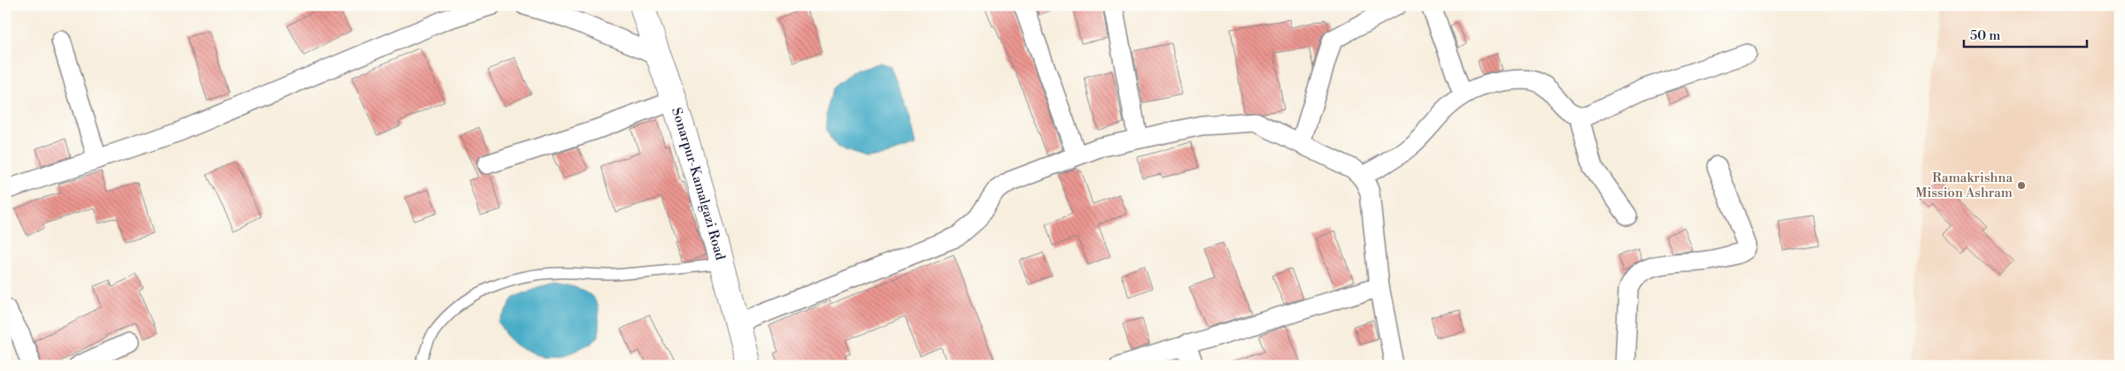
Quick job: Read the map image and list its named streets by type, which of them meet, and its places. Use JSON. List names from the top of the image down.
{
  "streets": {
    "main road": ["Sonarpur-Kamalgazi Road"]
  },
  "places": ["Ramakrishna Mission Ashram"],
  "scale_bar": "50 m"
}
